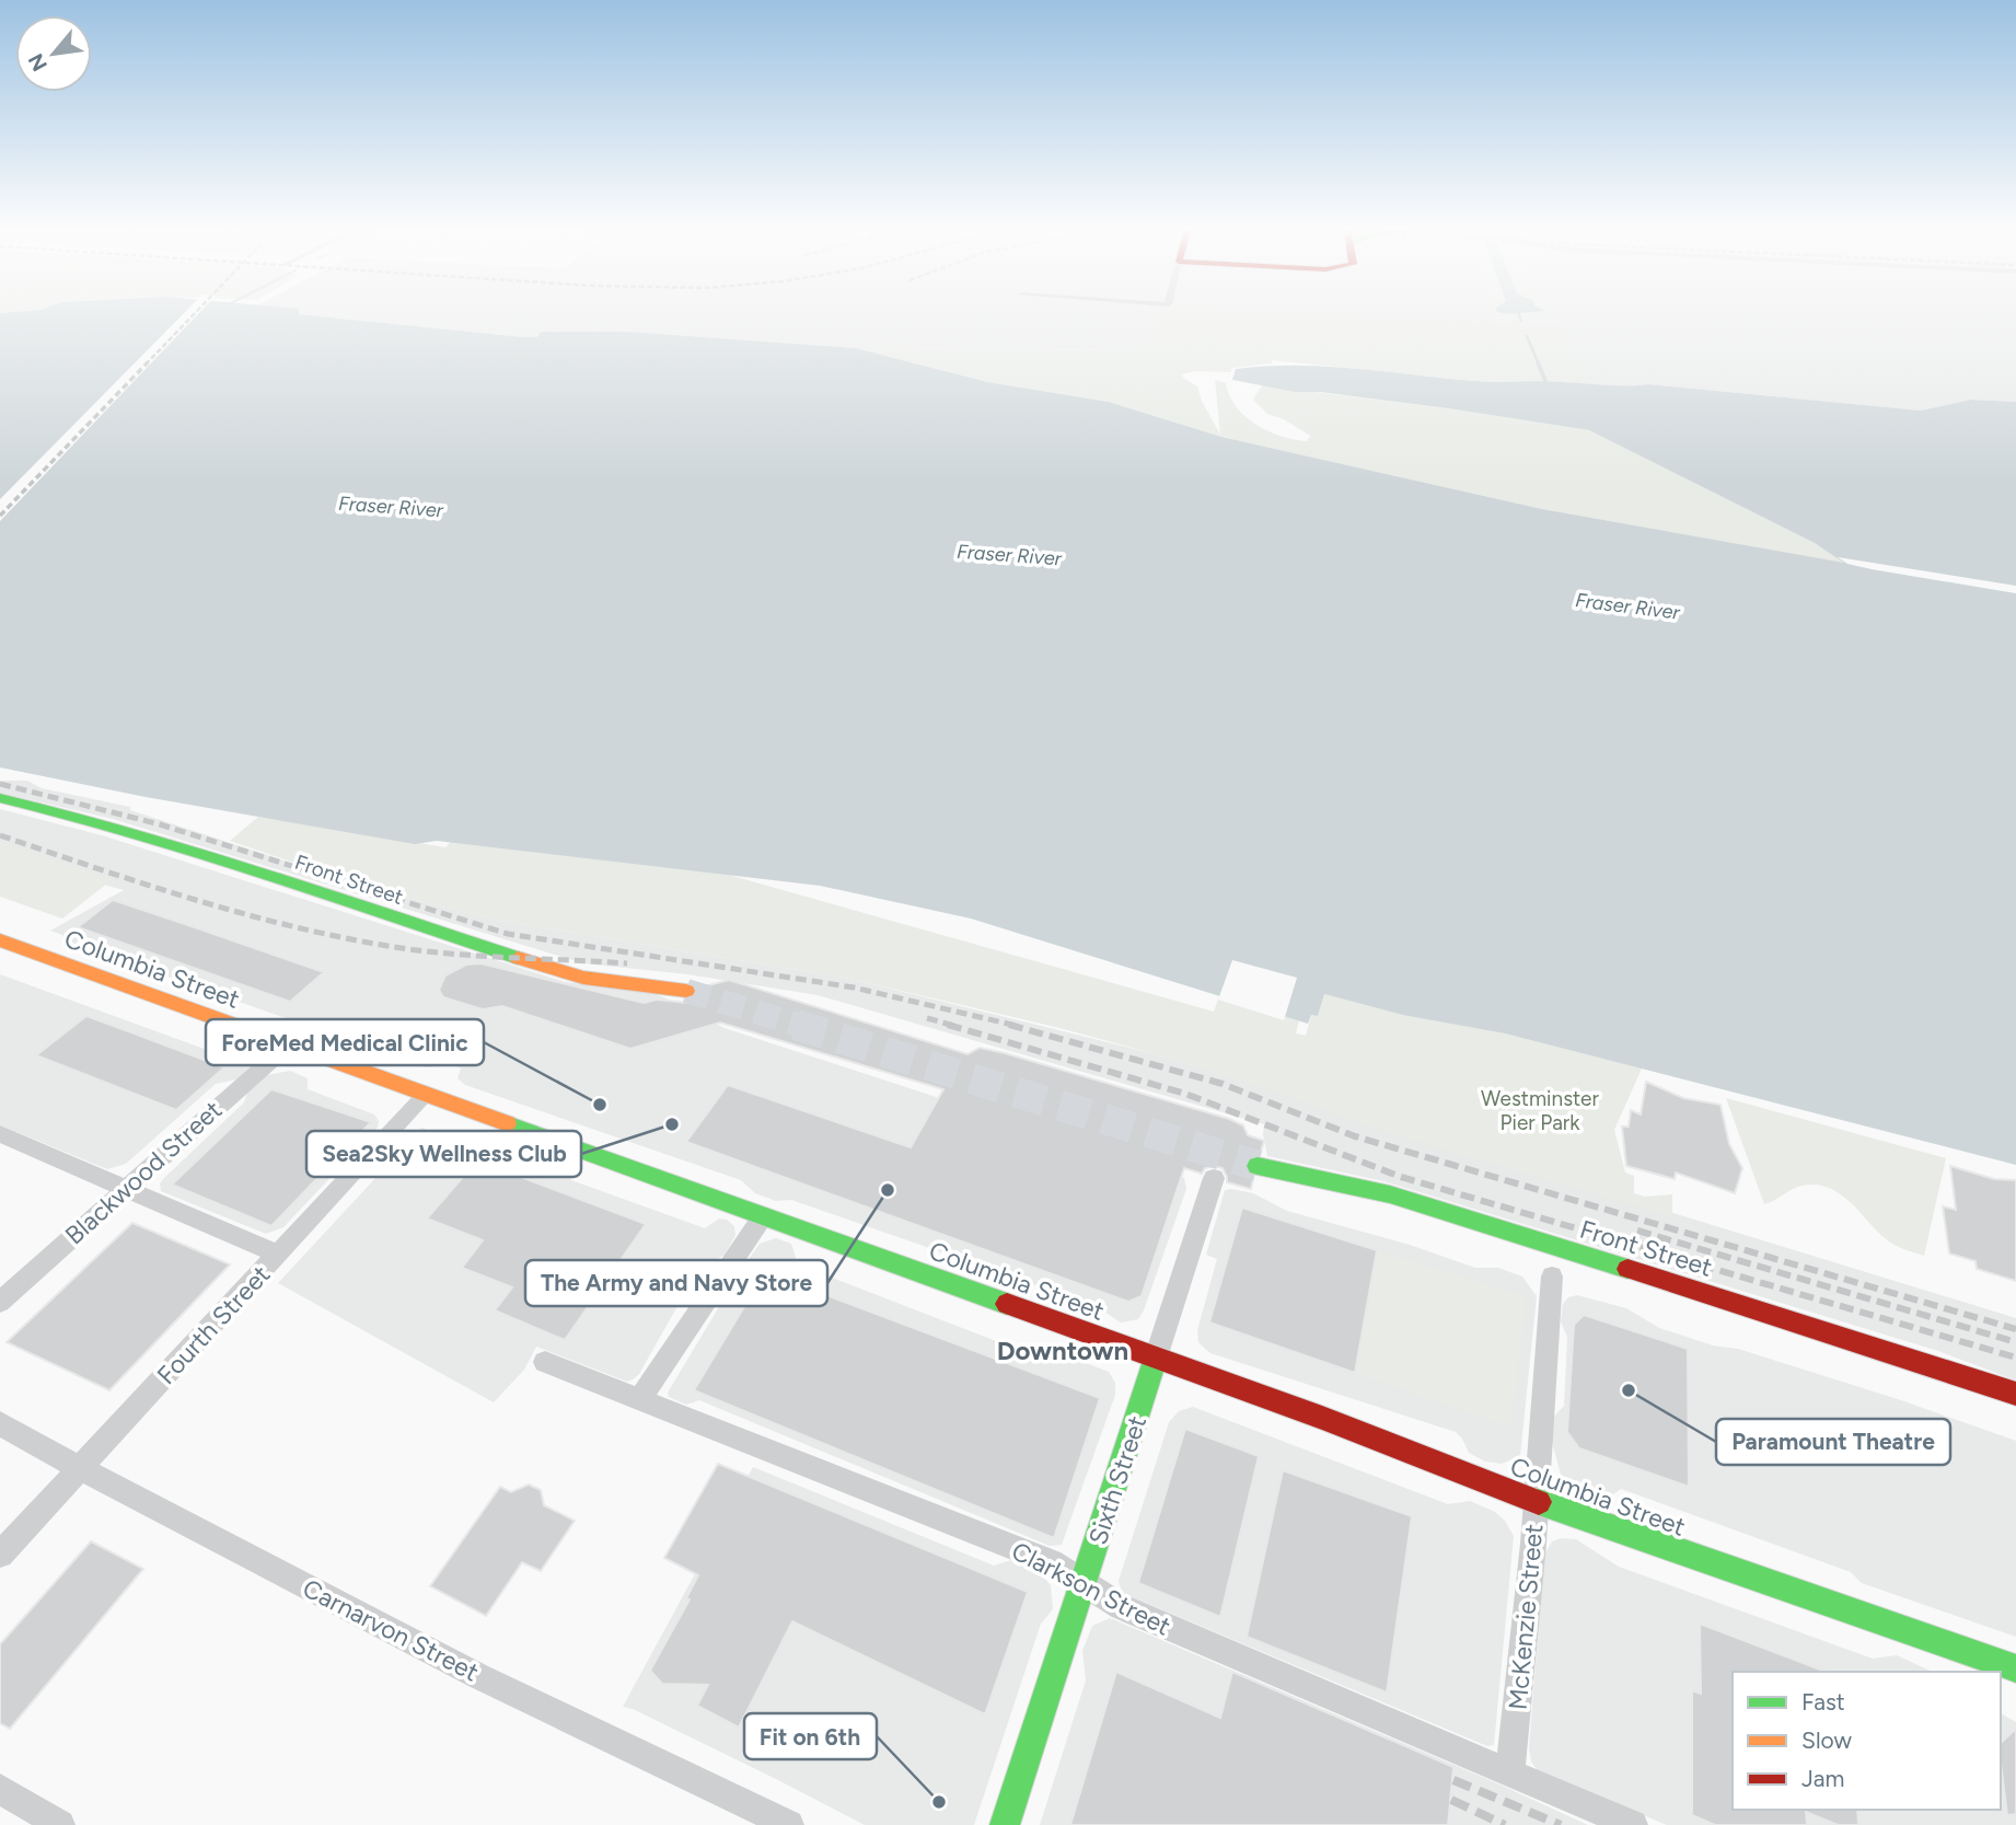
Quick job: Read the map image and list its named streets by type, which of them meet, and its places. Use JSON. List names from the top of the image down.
{
  "streets": {
    "street": [
      "Front Street",
      "Columbia Street",
      "Blackwood Street",
      "Fourth Street",
      "Sixth Street",
      "Clarkson Street",
      "McKenzie Street",
      "Carnarvon Street"
    ]
  },
  "crossings": [
    ["Columbia Street", "Blackwood Street"],
    ["Columbia Street", "Fourth Street"],
    ["Columbia Street", "Sixth Street"],
    ["Columbia Street", "McKenzie Street"],
    ["Fourth Street", "Carnarvon Street"],
    ["Sixth Street", "Clarkson Street"],
    ["Clarkson Street", "McKenzie Street"]
  ],
  "districts": ["Downtown"],
  "water": ["Fraser River"],
  "parks": ["Westminster Pier Park"],
  "places": [
    "ForeMed Medical Clinic",
    "Sea2Sky Wellness Club",
    "The Army and Navy Store",
    "Paramount Theatre",
    "Fit on 6th"
  ],
  "legend": ["Fast", "Slow", "Jam"],
  "north": "bottom left"
}
